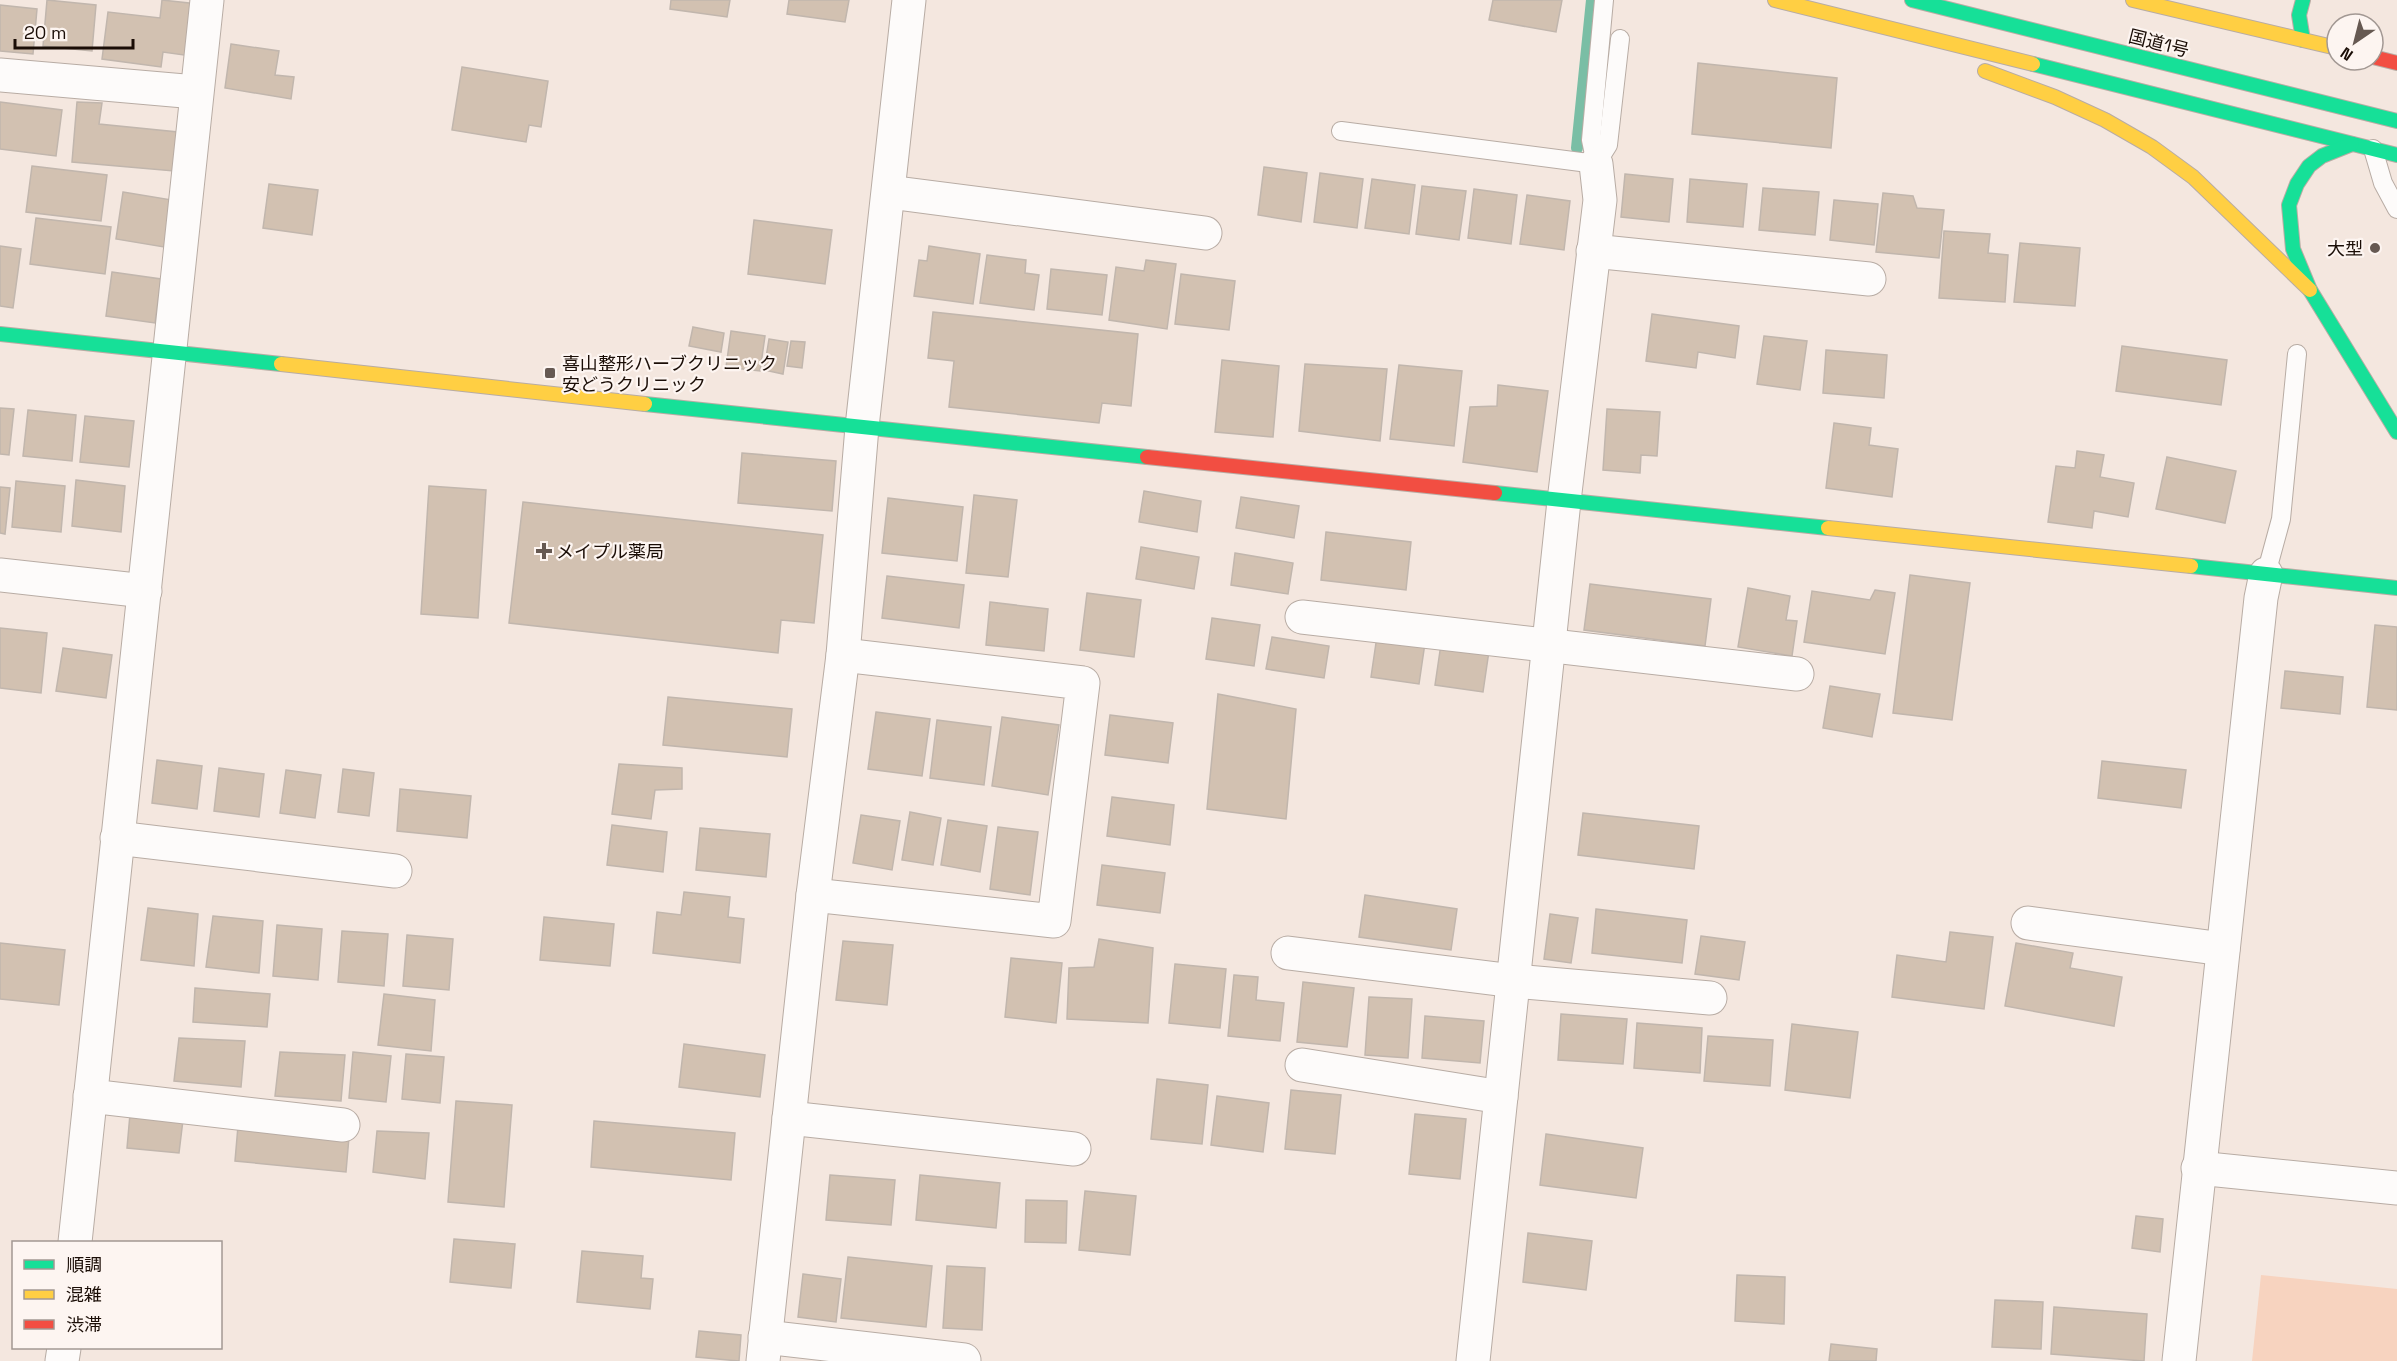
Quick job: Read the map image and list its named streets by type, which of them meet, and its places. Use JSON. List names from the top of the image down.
{
  "streets": {
    "main road": ["国道1号"]
  },
  "places": {
    "other": ["大型"],
    "transit": ["喜山整形ハーブクリニック 安どうクリニック"],
    "health": ["メイプル薬局"]
  },
  "legend": ["順調", "混雑", "渋滞"],
  "scale_bar": "20 m",
  "north": "bottom left"
}
